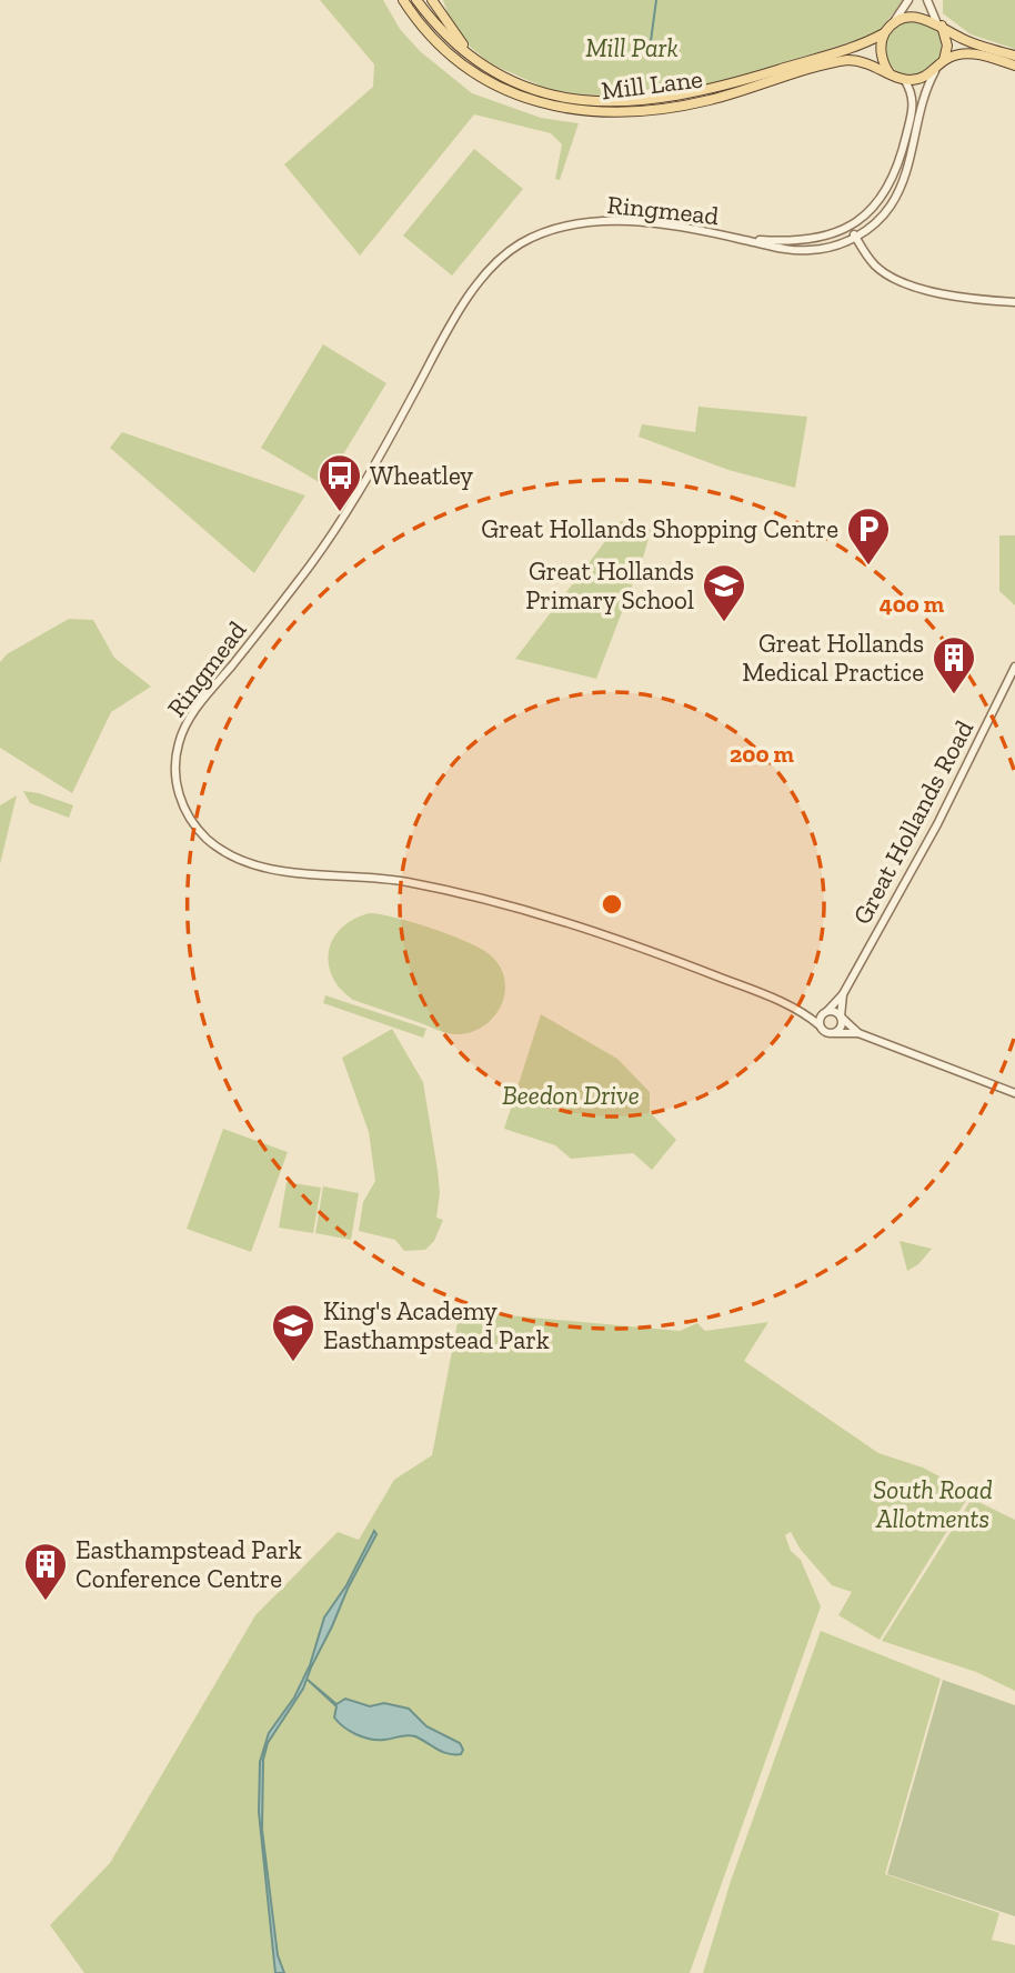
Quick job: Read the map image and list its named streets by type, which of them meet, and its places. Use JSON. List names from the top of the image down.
{
  "streets": {
    "main road": ["Mill Lane"],
    "street": ["Ringmead", "Great Hollands Road"]
  },
  "crossings": [
    ["Mill Lane", "Ringmead"],
    ["Ringmead", "Great Hollands Road"]
  ],
  "parks": ["Mill Park", "Beedon Drive", "South Road Allotments"],
  "places": {
    "bus stop": ["Wheatley"],
    "parking": ["Great Hollands Shopping Centre"],
    "school or university": ["Great Hollands Primary School", "King's Academy Easthampstead Park"],
    "building": ["Great Hollands Medical Practice", "Easthampstead Park Conference Centre"]
  },
  "rings": ["400 m", "200 m"]
}
